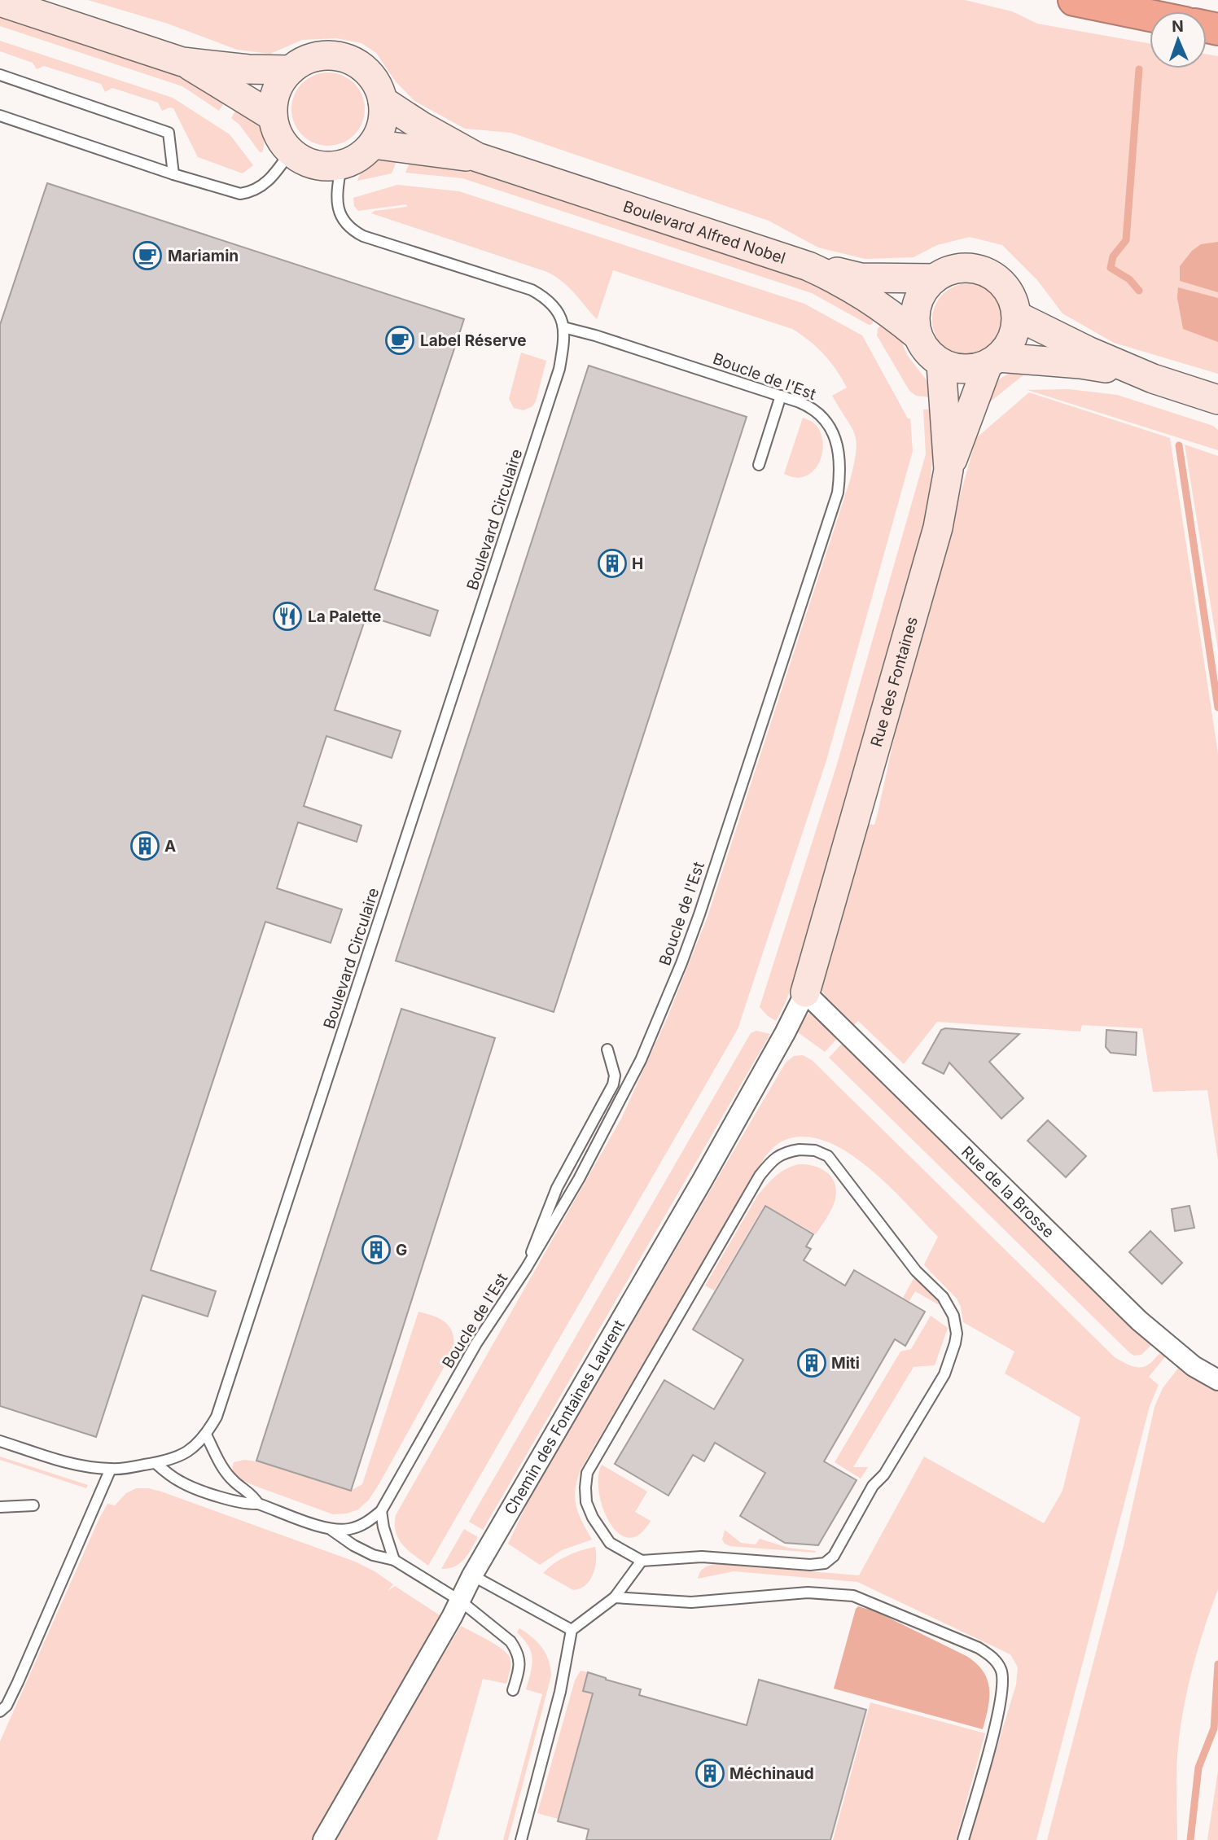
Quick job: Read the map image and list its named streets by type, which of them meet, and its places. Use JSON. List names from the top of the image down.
{
  "streets": {
    "main road": ["Boulevard Alfred Nobel", "Rue des Fontaines"],
    "street": ["Rue de la Brosse", "Chemin des Fontaines Laurent"],
    "lane": ["Boucle de l'Est", "Boulevard Circulaire"]
  },
  "crossings": [
    ["Boulevard Alfred Nobel", "Rue des Fontaines"],
    ["Boucle de l'Est", "Boulevard Circulaire"],
    ["Rue des Fontaines", "Rue de la Brosse"],
    ["Rue des Fontaines", "Chemin des Fontaines Laurent"],
    ["Rue de la Brosse", "Chemin des Fontaines Laurent"]
  ],
  "places": {
    "cafe": ["Mariamin", "Label Réserve"],
    "building": [
      "H",
      "A",
      "G",
      "Miti",
      "Méchinaud"
    ],
    "restaurant": ["La Palette"]
  },
  "north": "top"
}
